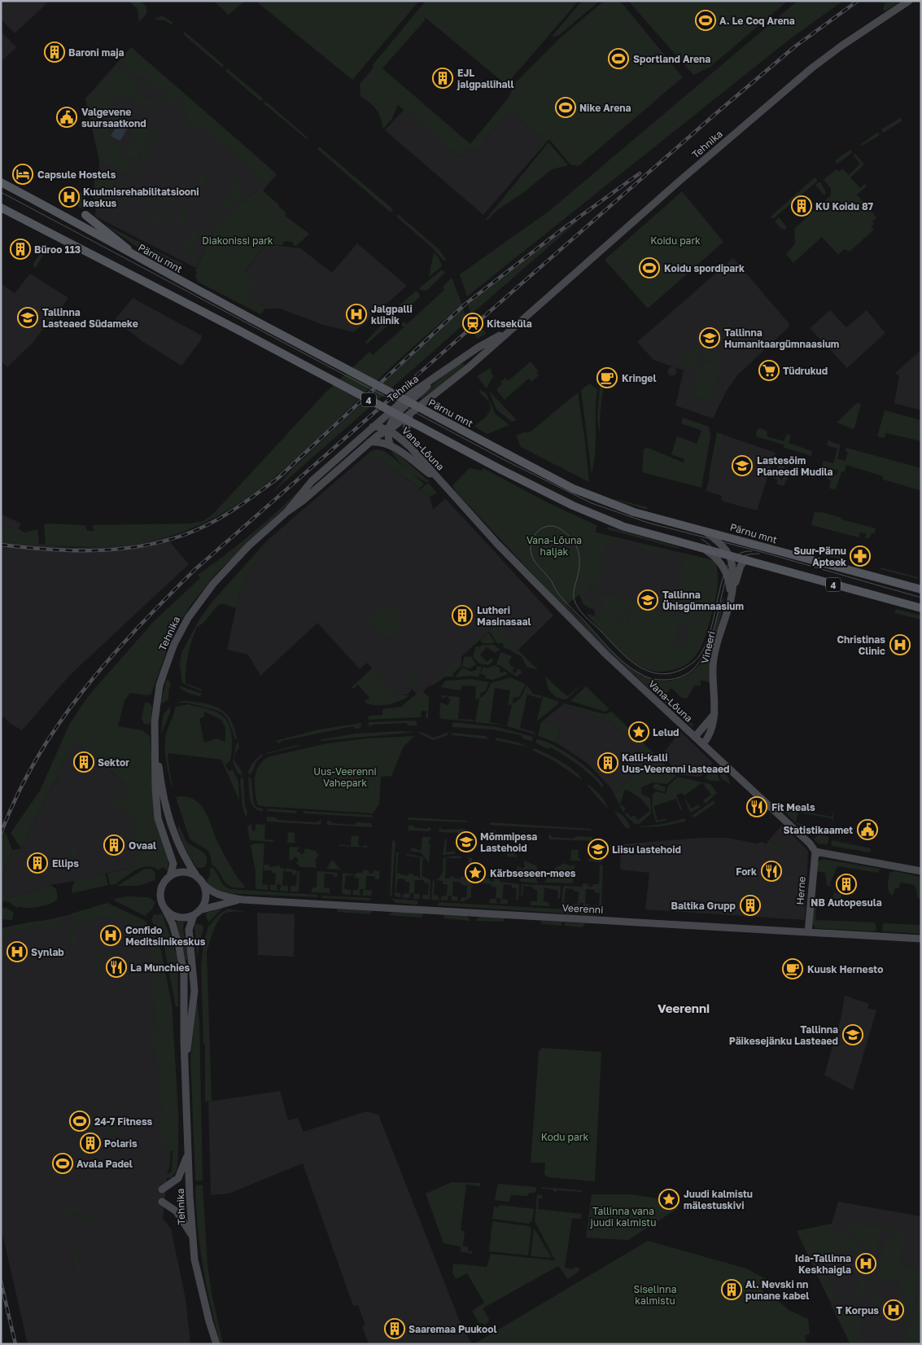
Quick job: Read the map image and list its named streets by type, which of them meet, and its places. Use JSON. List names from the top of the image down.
{
  "streets": {
    "main road": [
      "Tehnika",
      "Pärnu mnt",
      "4",
      "Vana-Lõuna",
      "Vineeri",
      "Herne",
      "Veerenni"
    ]
  },
  "crossings": [
    ["Tehnika", "Vana-Lõuna"],
    ["Tehnika", "Veerenni"],
    ["4", "Vineeri"],
    ["Vana-Lõuna", "Vineeri"],
    ["Vana-Lõuna", "Herne"],
    ["Herne", "Veerenni"]
  ],
  "districts": ["Veerenni"],
  "parks": [
    "Diakonissi park",
    "Koidu park",
    "Vana-Lõuna haljak",
    "Uus-Veerenni Vahepark",
    "Kodu park",
    "Tallinna vana juudi kalmistu",
    "Siselinna kalmistu"
  ],
  "places": {
    "sports": [
      "A. Le Coq Arena",
      "Sportland Arena",
      "Nike Arena",
      "Koidu spordipark",
      "24-7 Fitness",
      "Avala Padel"
    ],
    "building": [
      "Baroni maja",
      "EJL jalgpallihall",
      "KU Koidu 87",
      "Büroo 113",
      "Lutheri Masinasaal",
      "Sektor",
      "Kalli-kalli Uus-Veerenni lasteaed",
      "Ovaal",
      "Ellips",
      "NB Autopesula",
      "Baltika Grupp",
      "Polaris",
      "Al. Nevski nn punane kabel",
      "Saaremaa Puukool"
    ],
    "public building": ["Valgevene suursaatkond", "Statistikaamet"],
    "hotel": ["Capsule Hostels"],
    "hospital": [
      "Kuulmisrehabilitatsiooni keskus",
      "Jalgpalli kliinik",
      "Christinas Clinic",
      "Confido Meditsiinikeskus",
      "Synlab",
      "Ida-Tallinna Keskhaigla",
      "T Korpus"
    ],
    "school or university": [
      "Tallinna Lasteaed Südameke",
      "Tallinna Humanitaargümnaasium",
      "Lastesõim Planeedi Mudila",
      "Tallinna Ühisgümnaasium",
      "Mõmmipesa Lastehoid",
      "Liisu lastehoid",
      "Tallinna Päikesejänku Lasteaed"
    ],
    "station": ["Kitseküla"],
    "supermarket": ["Tüdrukud"],
    "cafe": ["Kringel", "Kuusk Hernesto"],
    "pharmacy": ["Suur-Pärnu Apteek"],
    "place": ["Lelud", "Kärbseseen-mees", "Juudi kalmistu mälestuskivi"],
    "restaurant": ["Fit Meals", "Fork", "La Munchies"]
  }
}
